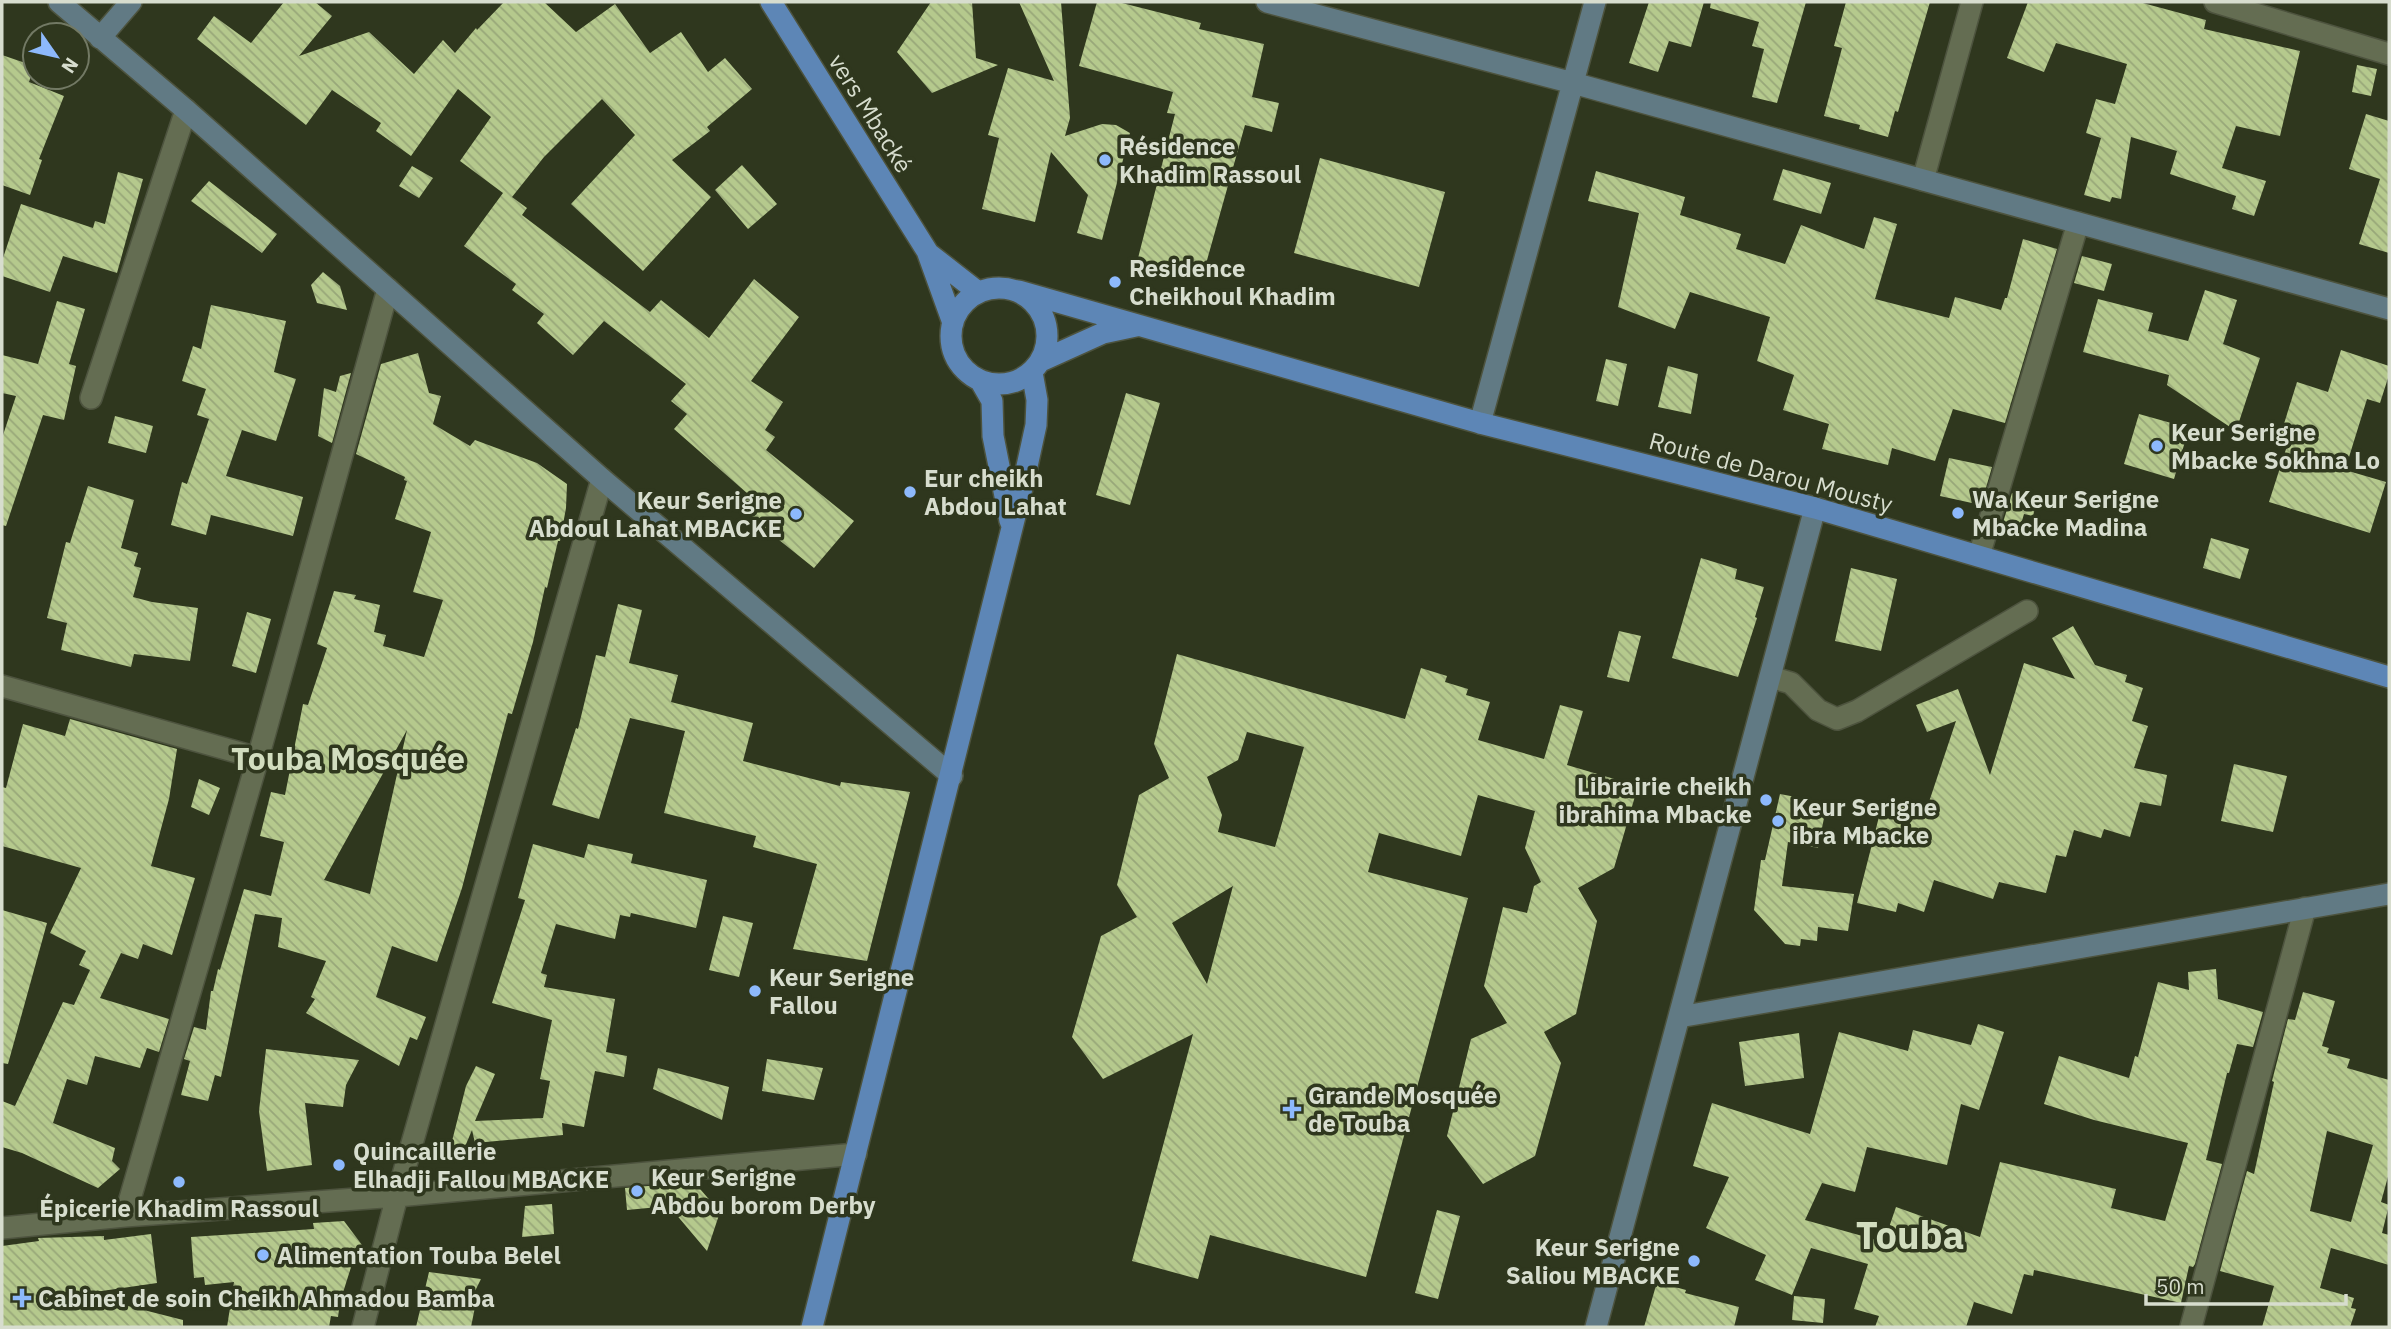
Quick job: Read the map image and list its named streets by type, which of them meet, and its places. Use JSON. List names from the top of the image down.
{
  "streets": {
    "main road": ["vers Mbacké", "Route de Darou Mousty"]
  },
  "crossings": [
    ["vers Mbacké", "Route de Darou Mousty"]
  ],
  "districts": ["Touba Mosquée", "Touba"],
  "places": {
    "other": [
      "Résidence Khadim Rassoul",
      "Residence Cheikhoul Khadim",
      "Keur Serigne Mbacke Sokhna Lo",
      "Eur cheikh Abdou Lahat",
      "Wa Keur Serigne Mbacke Madina",
      "Keur Serigne Abdoul Lahat MBACKE",
      "Librairie cheikh ibrahima Mbacke",
      "Keur Serigne ibra Mbacke",
      "Keur Serigne Fallou",
      "Quincaillerie Elhadji Fallou MBACKE",
      "Épicerie Khadim Rassoul",
      "Keur Serigne Abdou borom Derby",
      "Alimentation Touba Belel",
      "Keur Serigne Saliou MBACKE"
    ],
    "health": ["Grande Mosquée de Touba", "Cabinet de soin Cheikh Ahmadou Bamba"]
  },
  "scale_bar": "50 m",
  "north": "bottom right"
}
